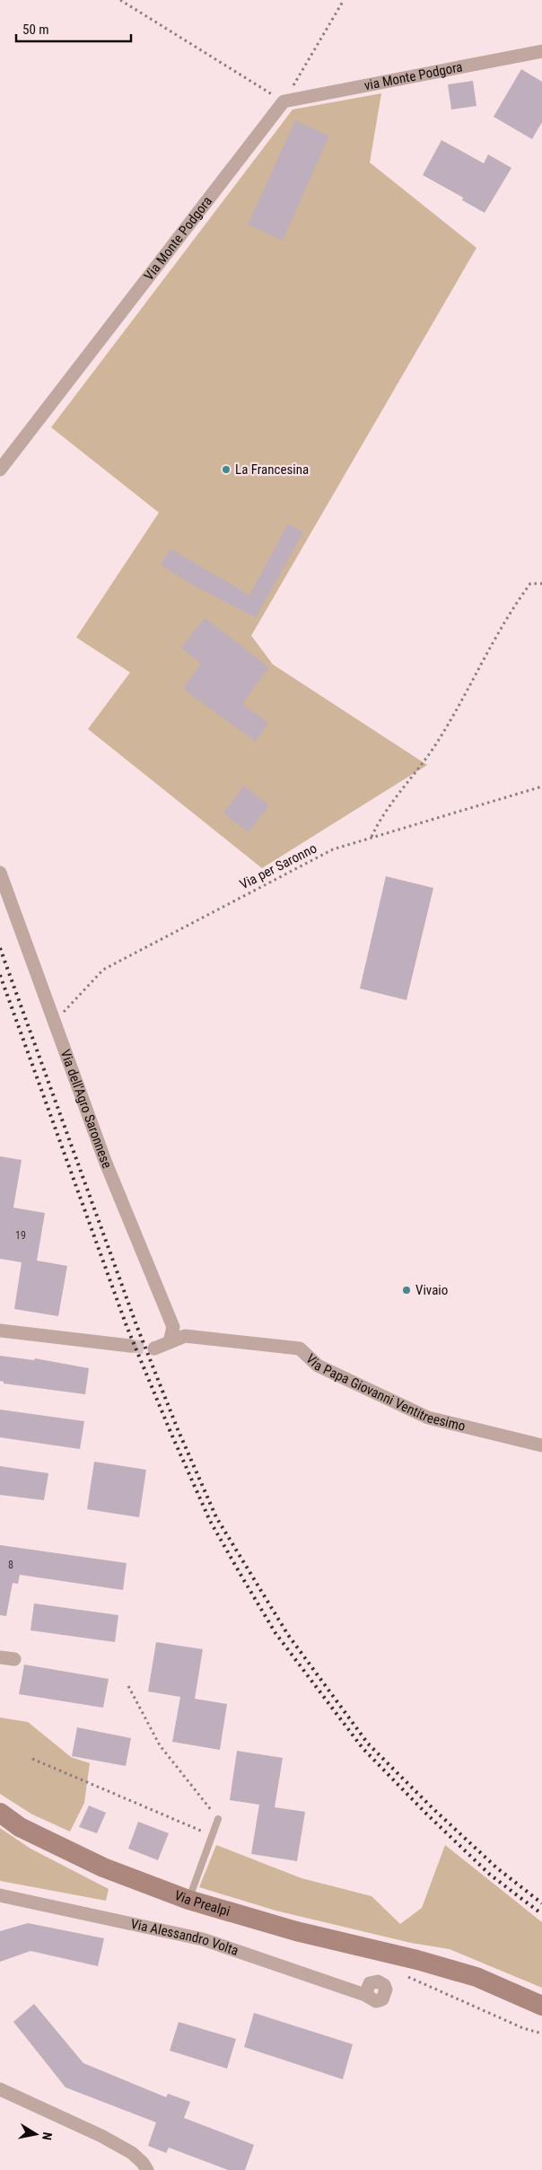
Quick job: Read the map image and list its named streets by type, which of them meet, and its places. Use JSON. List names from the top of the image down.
{
  "streets": {
    "street": [
      "via Monte Podgora",
      "Via Monte Podgora",
      "Via dell'Agro Saronnese",
      "Via Papa Giovanni Ventitreesimo",
      "Via Prealpi",
      "Via Alessandro Volta"
    ],
    "path": ["Via per Saronno"]
  },
  "crossings": [
    ["via Monte Podgora", "Via Monte Podgora"],
    ["Via per Saronno", "Via dell'Agro Saronnese"],
    ["Via dell'Agro Saronnese", "Via Papa Giovanni Ventitreesimo"]
  ],
  "places": ["La Francesina", "Vivaio"],
  "house_numbers": ["19", "8"],
  "scale_bar": "50 m",
  "north": "right"
}
